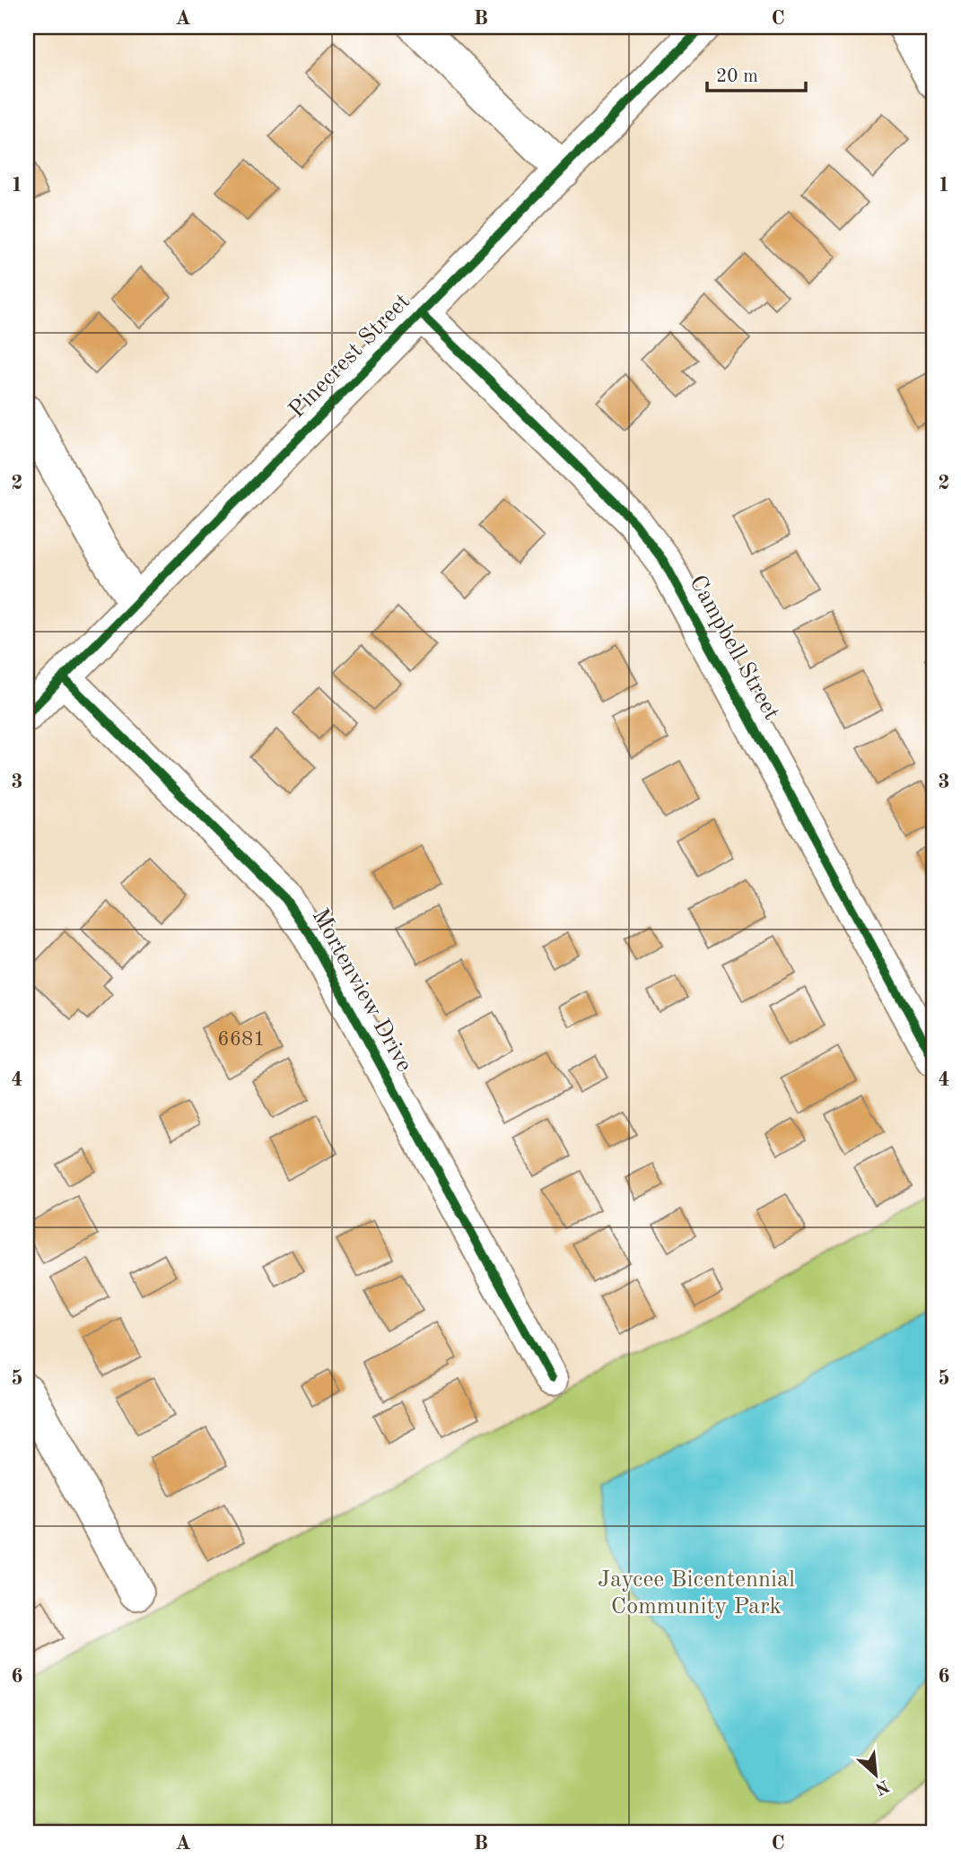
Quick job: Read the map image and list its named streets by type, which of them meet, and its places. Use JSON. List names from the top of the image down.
{
  "streets": {
    "street": ["Pinecrest Street", "Campbell Street", "Mortenview Drive"]
  },
  "crossings": [
    ["Pinecrest Street", "Campbell Street"],
    ["Pinecrest Street", "Mortenview Drive"]
  ],
  "parks": ["Jaycee Bicentennial Community Park"],
  "house_numbers": ["6681"],
  "scale_bar": "20 m",
  "north": "bottom right",
  "grid": {
    "columns": ["A", "B", "C"],
    "rows": [
      "1",
      "2",
      "3",
      "4",
      "5",
      "6"
    ]
  }
}
